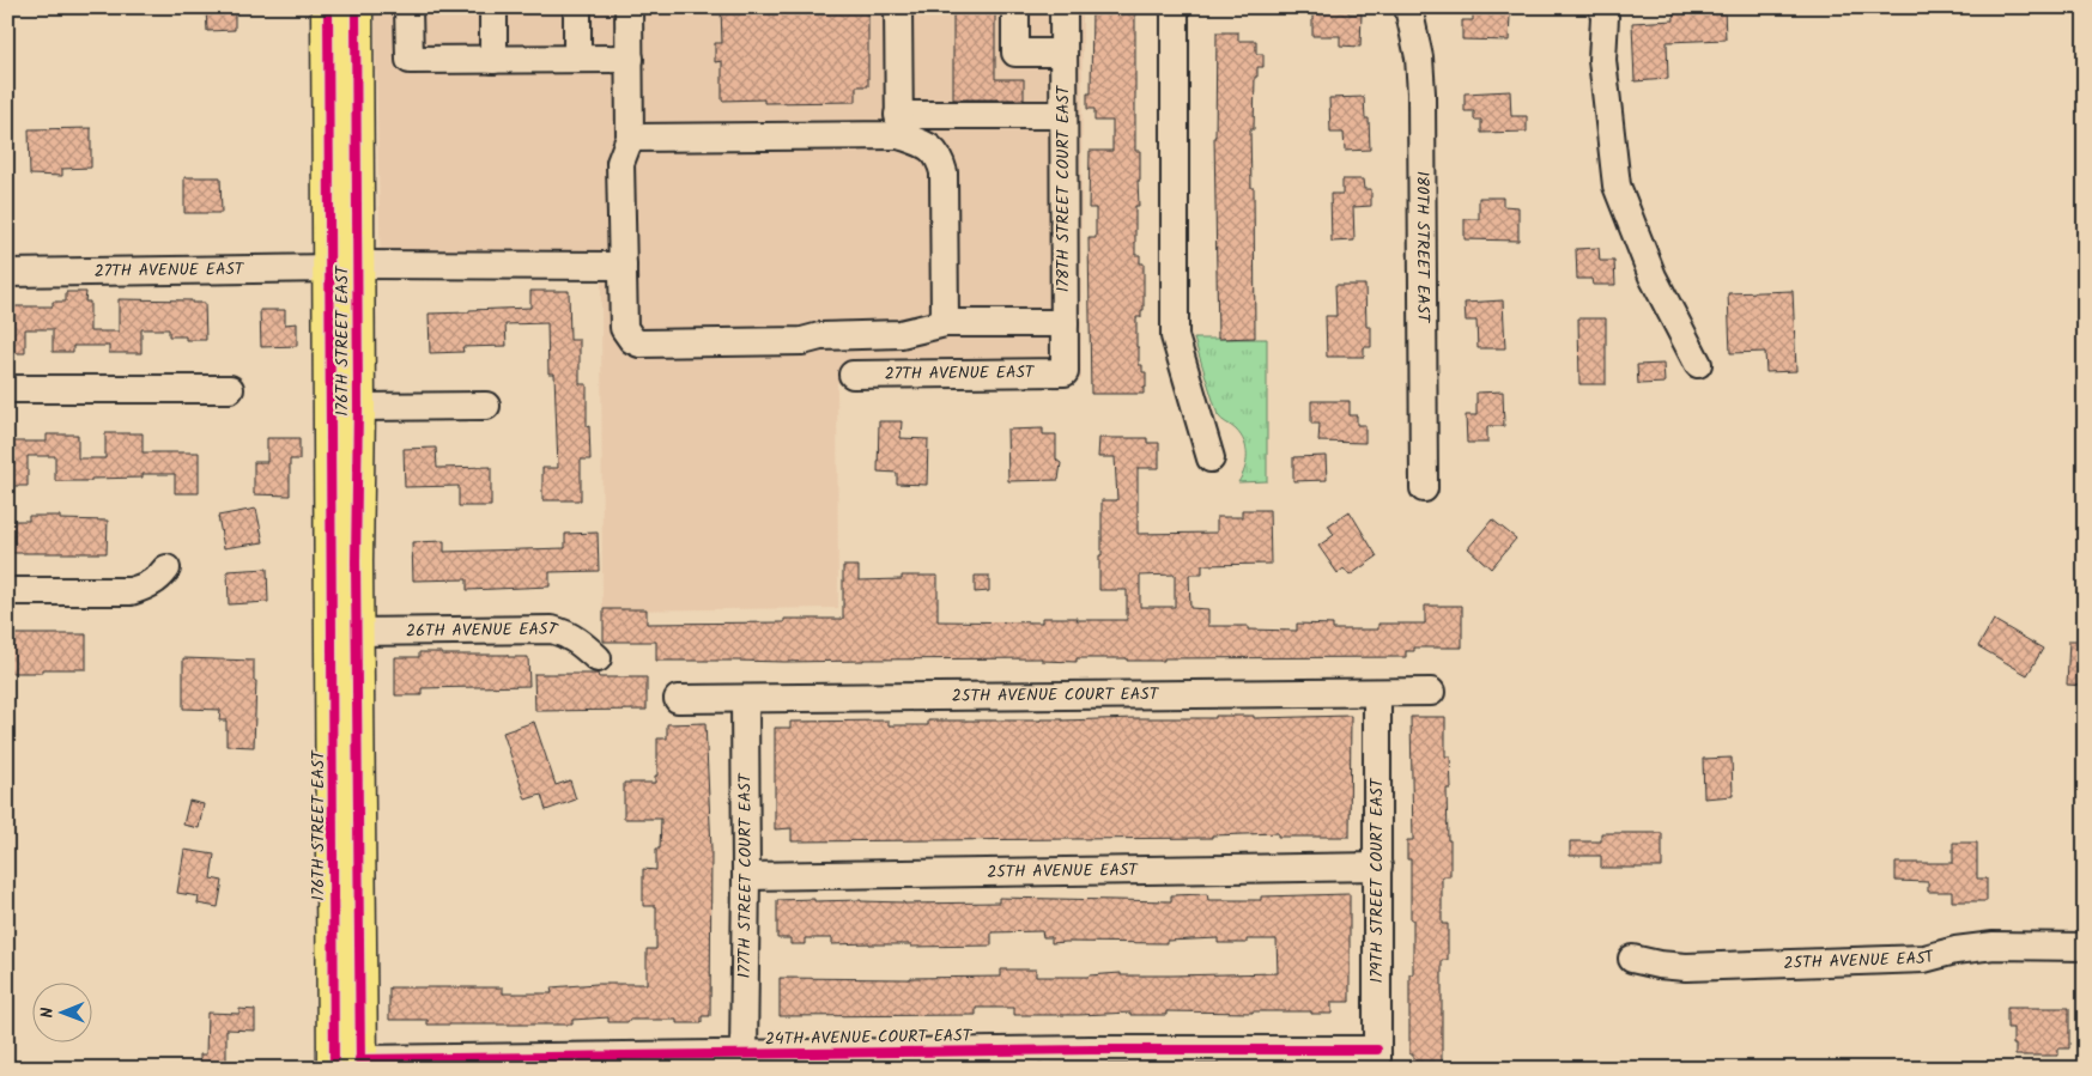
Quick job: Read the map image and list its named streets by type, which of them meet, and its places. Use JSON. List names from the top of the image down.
{
  "streets": {
    "main road": ["176TH STREET EAST"],
    "street": [
      "178TH STREET COURT EAST",
      "180TH STREET EAST",
      "27TH AVENUE EAST",
      "26TH AVENUE EAST",
      "25TH AVENUE COURT EAST",
      "25TH AVENUE EAST",
      "177TH STREET COURT EAST",
      "179TH STREET COURT EAST",
      "24TH AVENUE COURT EAST"
    ]
  },
  "crossings": [
    ["178TH STREET COURT EAST", "27TH AVENUE EAST"],
    ["27TH AVENUE EAST", "176TH STREET EAST"],
    ["176TH STREET EAST", "26TH AVENUE EAST"],
    ["176TH STREET EAST", "24TH AVENUE COURT EAST"],
    ["25TH AVENUE COURT EAST", "177TH STREET COURT EAST"],
    ["25TH AVENUE COURT EAST", "179TH STREET COURT EAST"],
    ["25TH AVENUE EAST", "177TH STREET COURT EAST"],
    ["25TH AVENUE EAST", "179TH STREET COURT EAST"],
    ["177TH STREET COURT EAST", "24TH AVENUE COURT EAST"],
    ["179TH STREET COURT EAST", "24TH AVENUE COURT EAST"]
  ],
  "north": "left"
}
